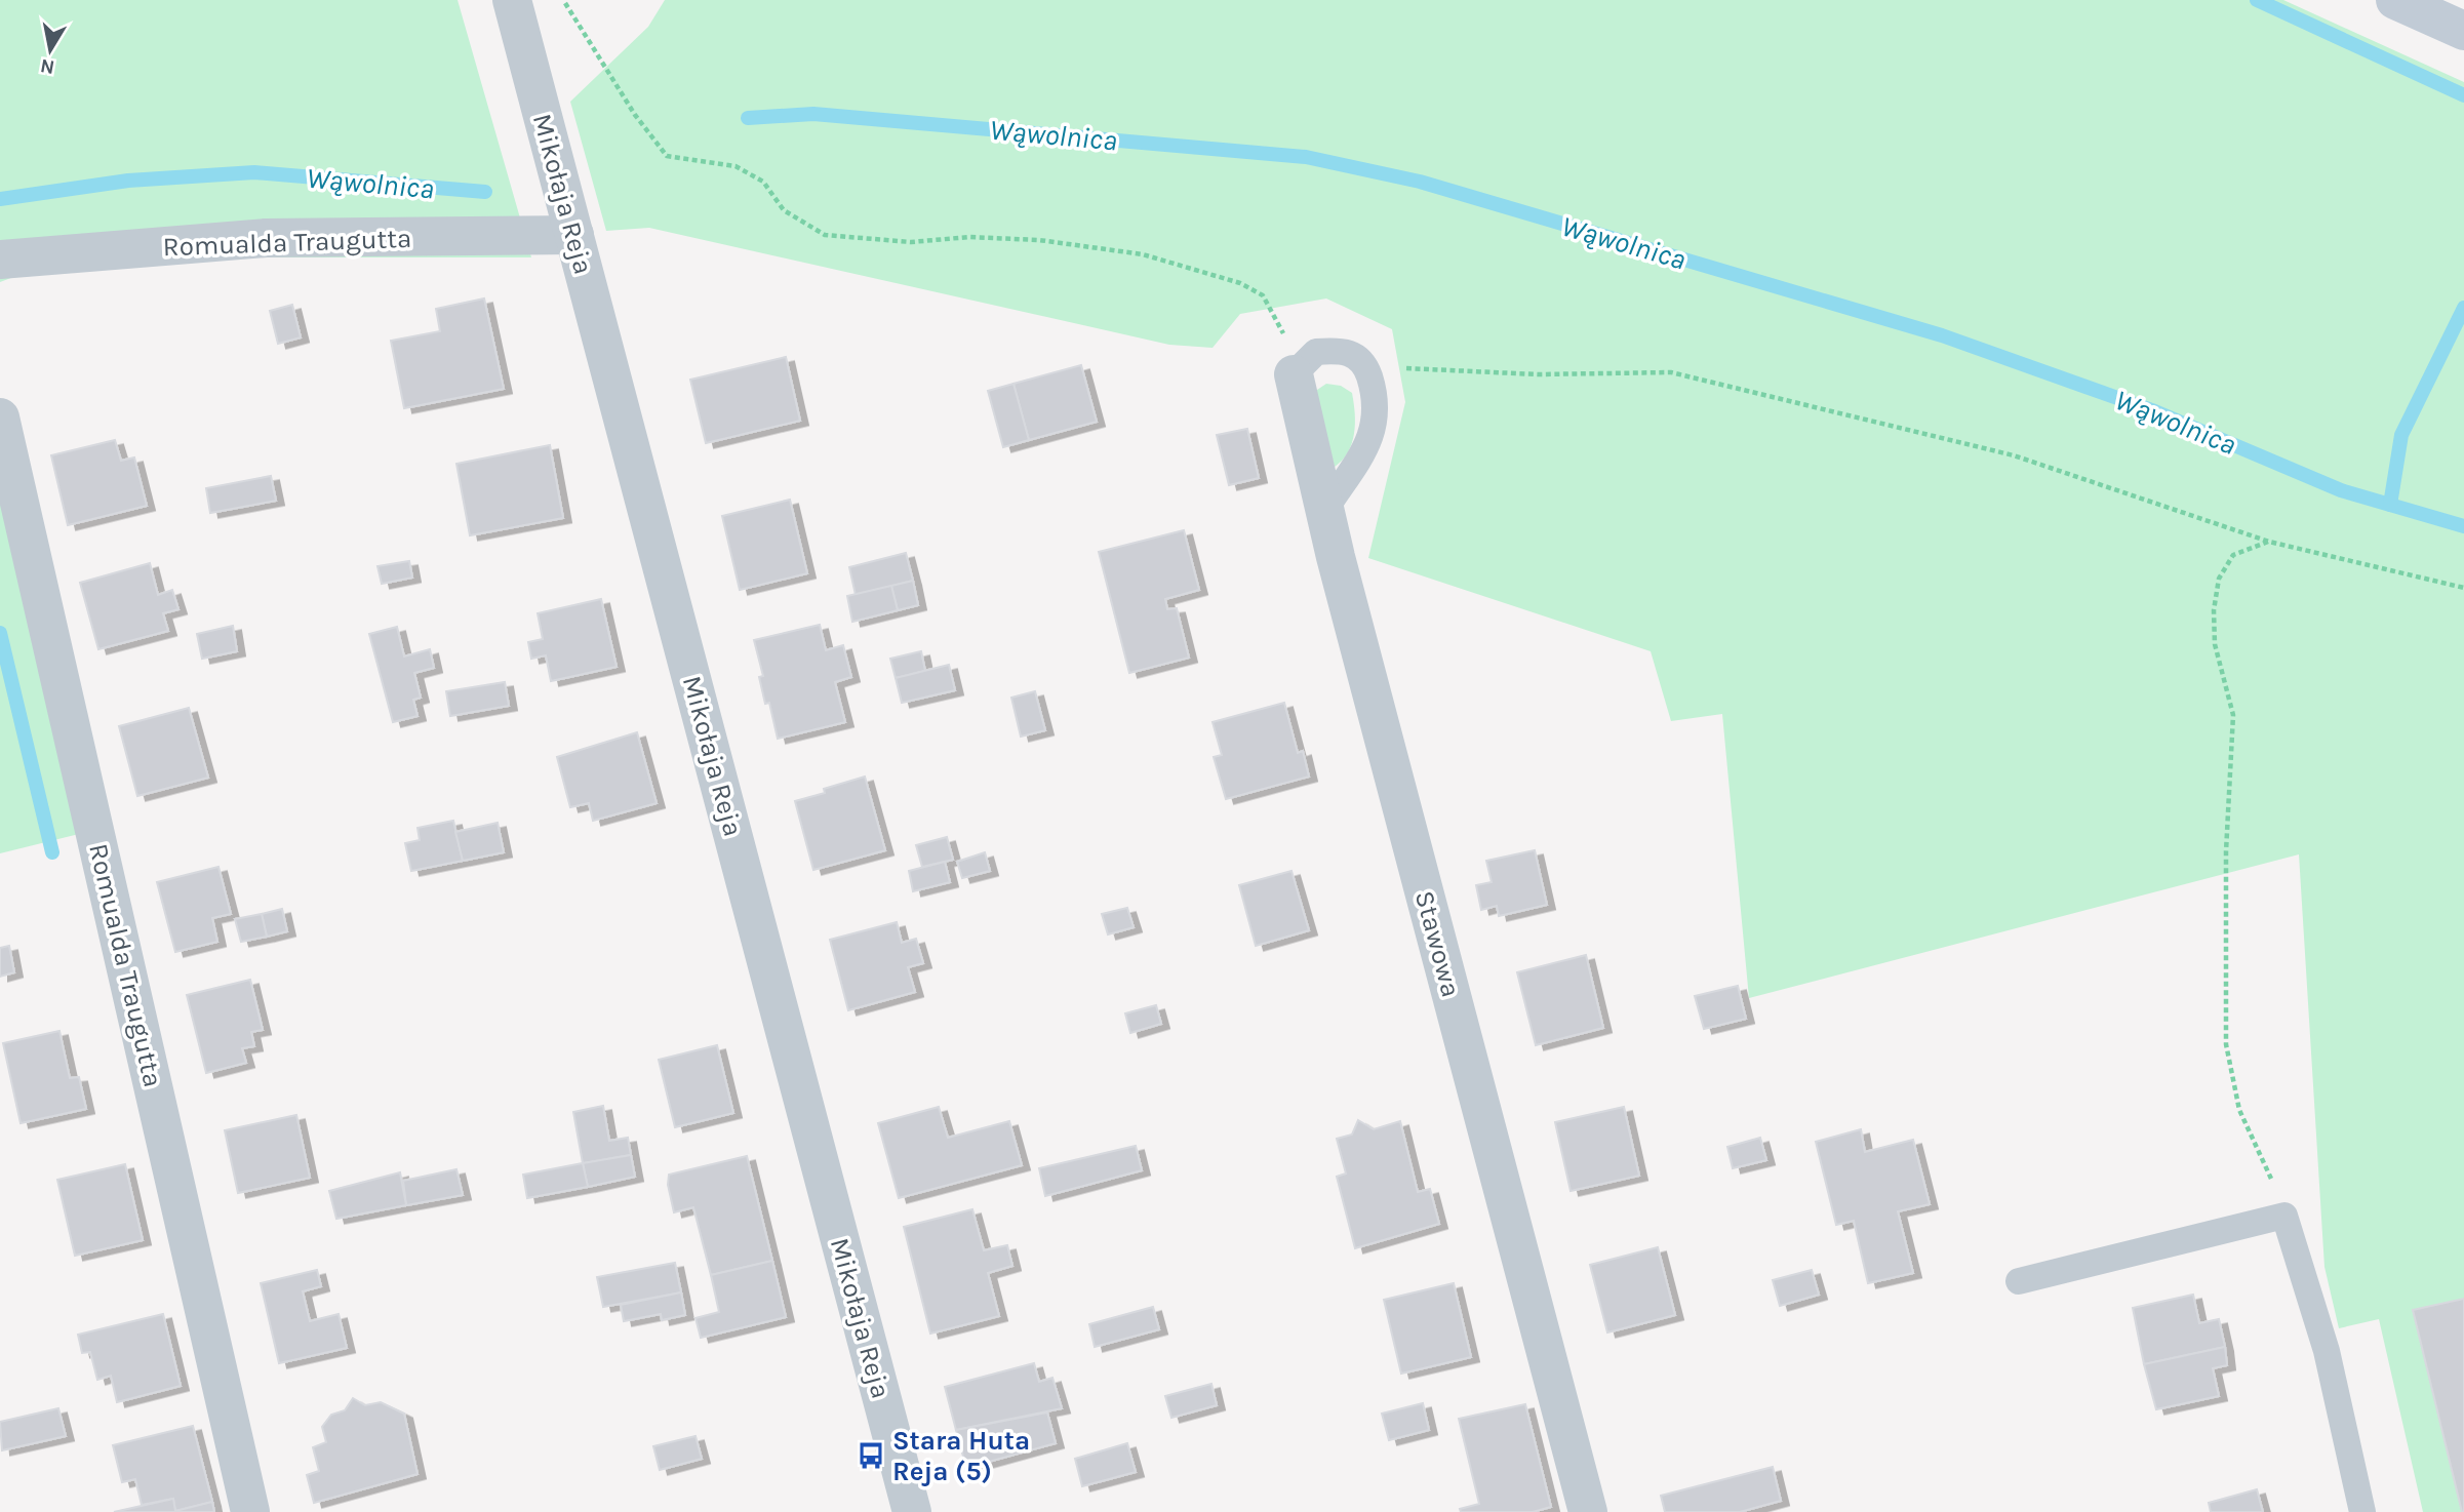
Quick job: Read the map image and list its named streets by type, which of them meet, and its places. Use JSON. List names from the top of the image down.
{
  "streets": {
    "street": ["Mikołaja Reja", "Romualda Traugutta", "Stawowa"]
  },
  "crossings": [
    ["Mikołaja Reja", "Romualda Traugutta"]
  ],
  "water": ["Wąwolnica"],
  "places": {
    "bus stop": ["Stara Huta Reja (5)"]
  },
  "north": "bottom"
}
